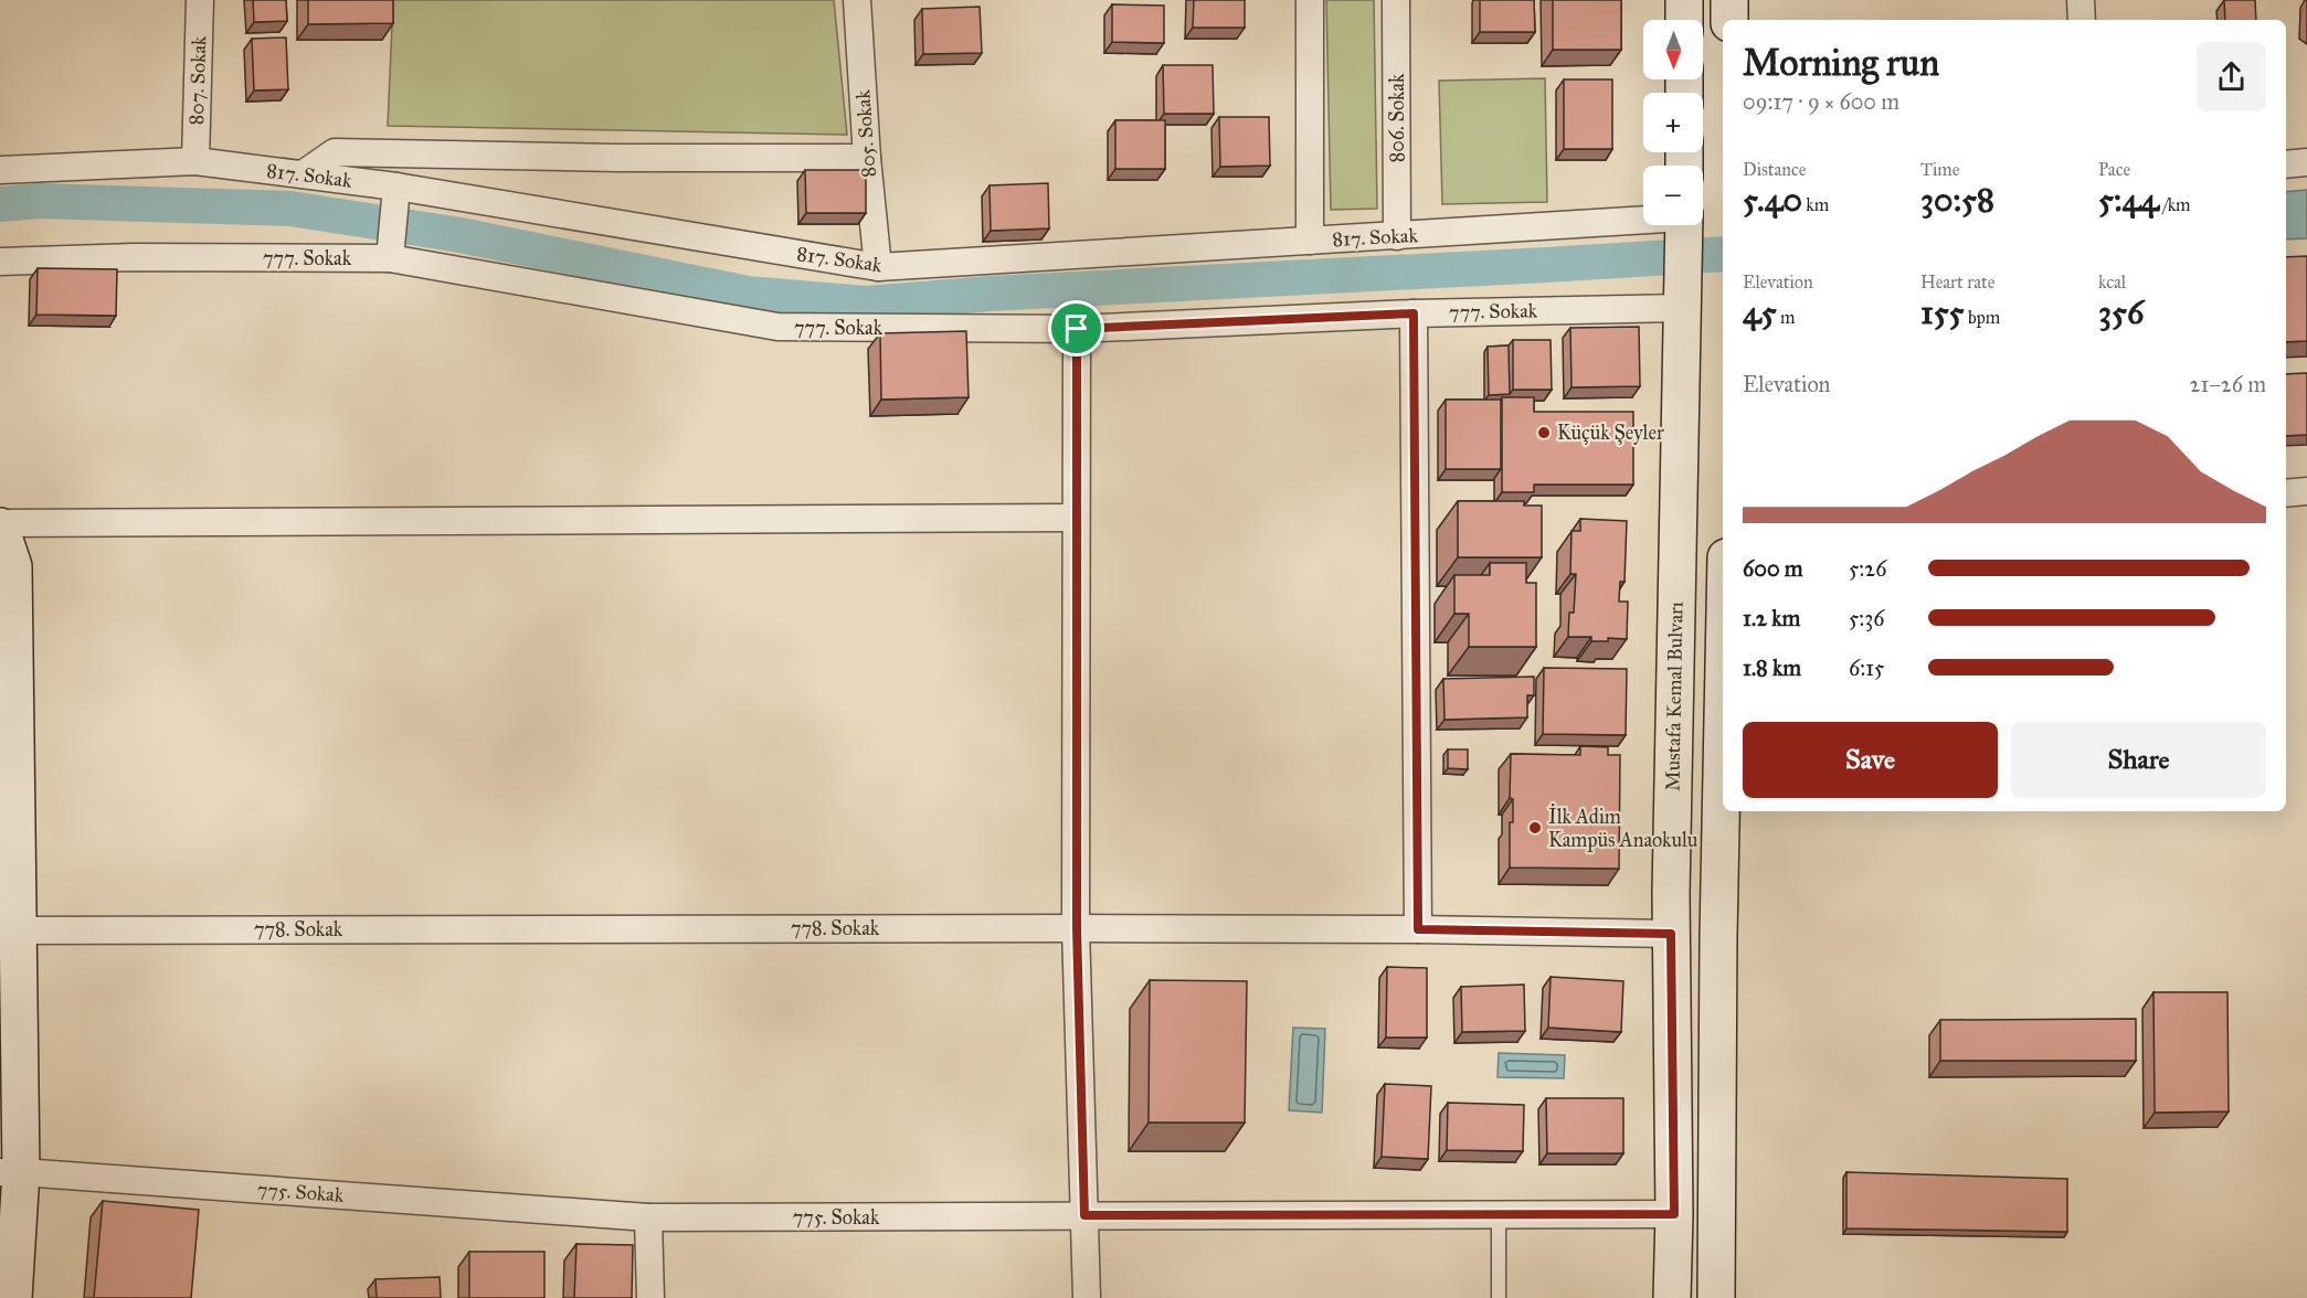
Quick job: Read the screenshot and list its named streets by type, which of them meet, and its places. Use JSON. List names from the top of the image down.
{
  "streets": {
    "main road": ["Mustafa Kemal Bulvarı"],
    "street": [
      "807. Sokak",
      "806. Sokak",
      "805. Sokak",
      "817. Sokak",
      "777. Sokak",
      "778. Sokak",
      "775. Sokak"
    ]
  },
  "crossings": [
    ["807. Sokak", "817. Sokak"],
    ["806. Sokak", "817. Sokak"],
    ["805. Sokak", "817. Sokak"],
    ["777. Sokak", "Mustafa Kemal Bulvarı"],
    ["Mustafa Kemal Bulvarı", "778. Sokak"],
    ["Mustafa Kemal Bulvarı", "775. Sokak"]
  ],
  "places": ["Küçük Şeyler", "İlk Adim Kampüs Anaokulu"],
  "north": "bottom",
  "page": {
    "map_buttons": ["+", "−"],
    "heading": ["Morning run", "09:17 · 9 × 600 m"],
    "stats": [
      ["Distance", "5.40 km"],
      ["Time", "30:58"],
      ["Pace", "5:44 /km"],
      ["Elevation", "45 m"],
      ["Heart rate", "155 bpm"],
      ["kcal", "356"]
    ],
    "chart": ["Elevation", "21–26 m"],
    "list": [
      {
        "name": "600 m",
        "note": "5:26"
      },
      {
        "name": "1.2 km",
        "note": "5:36"
      },
      {
        "name": "1.8 km",
        "note": "6:15"
      }
    ],
    "buttons": ["Save", "Share"]
  }
}
